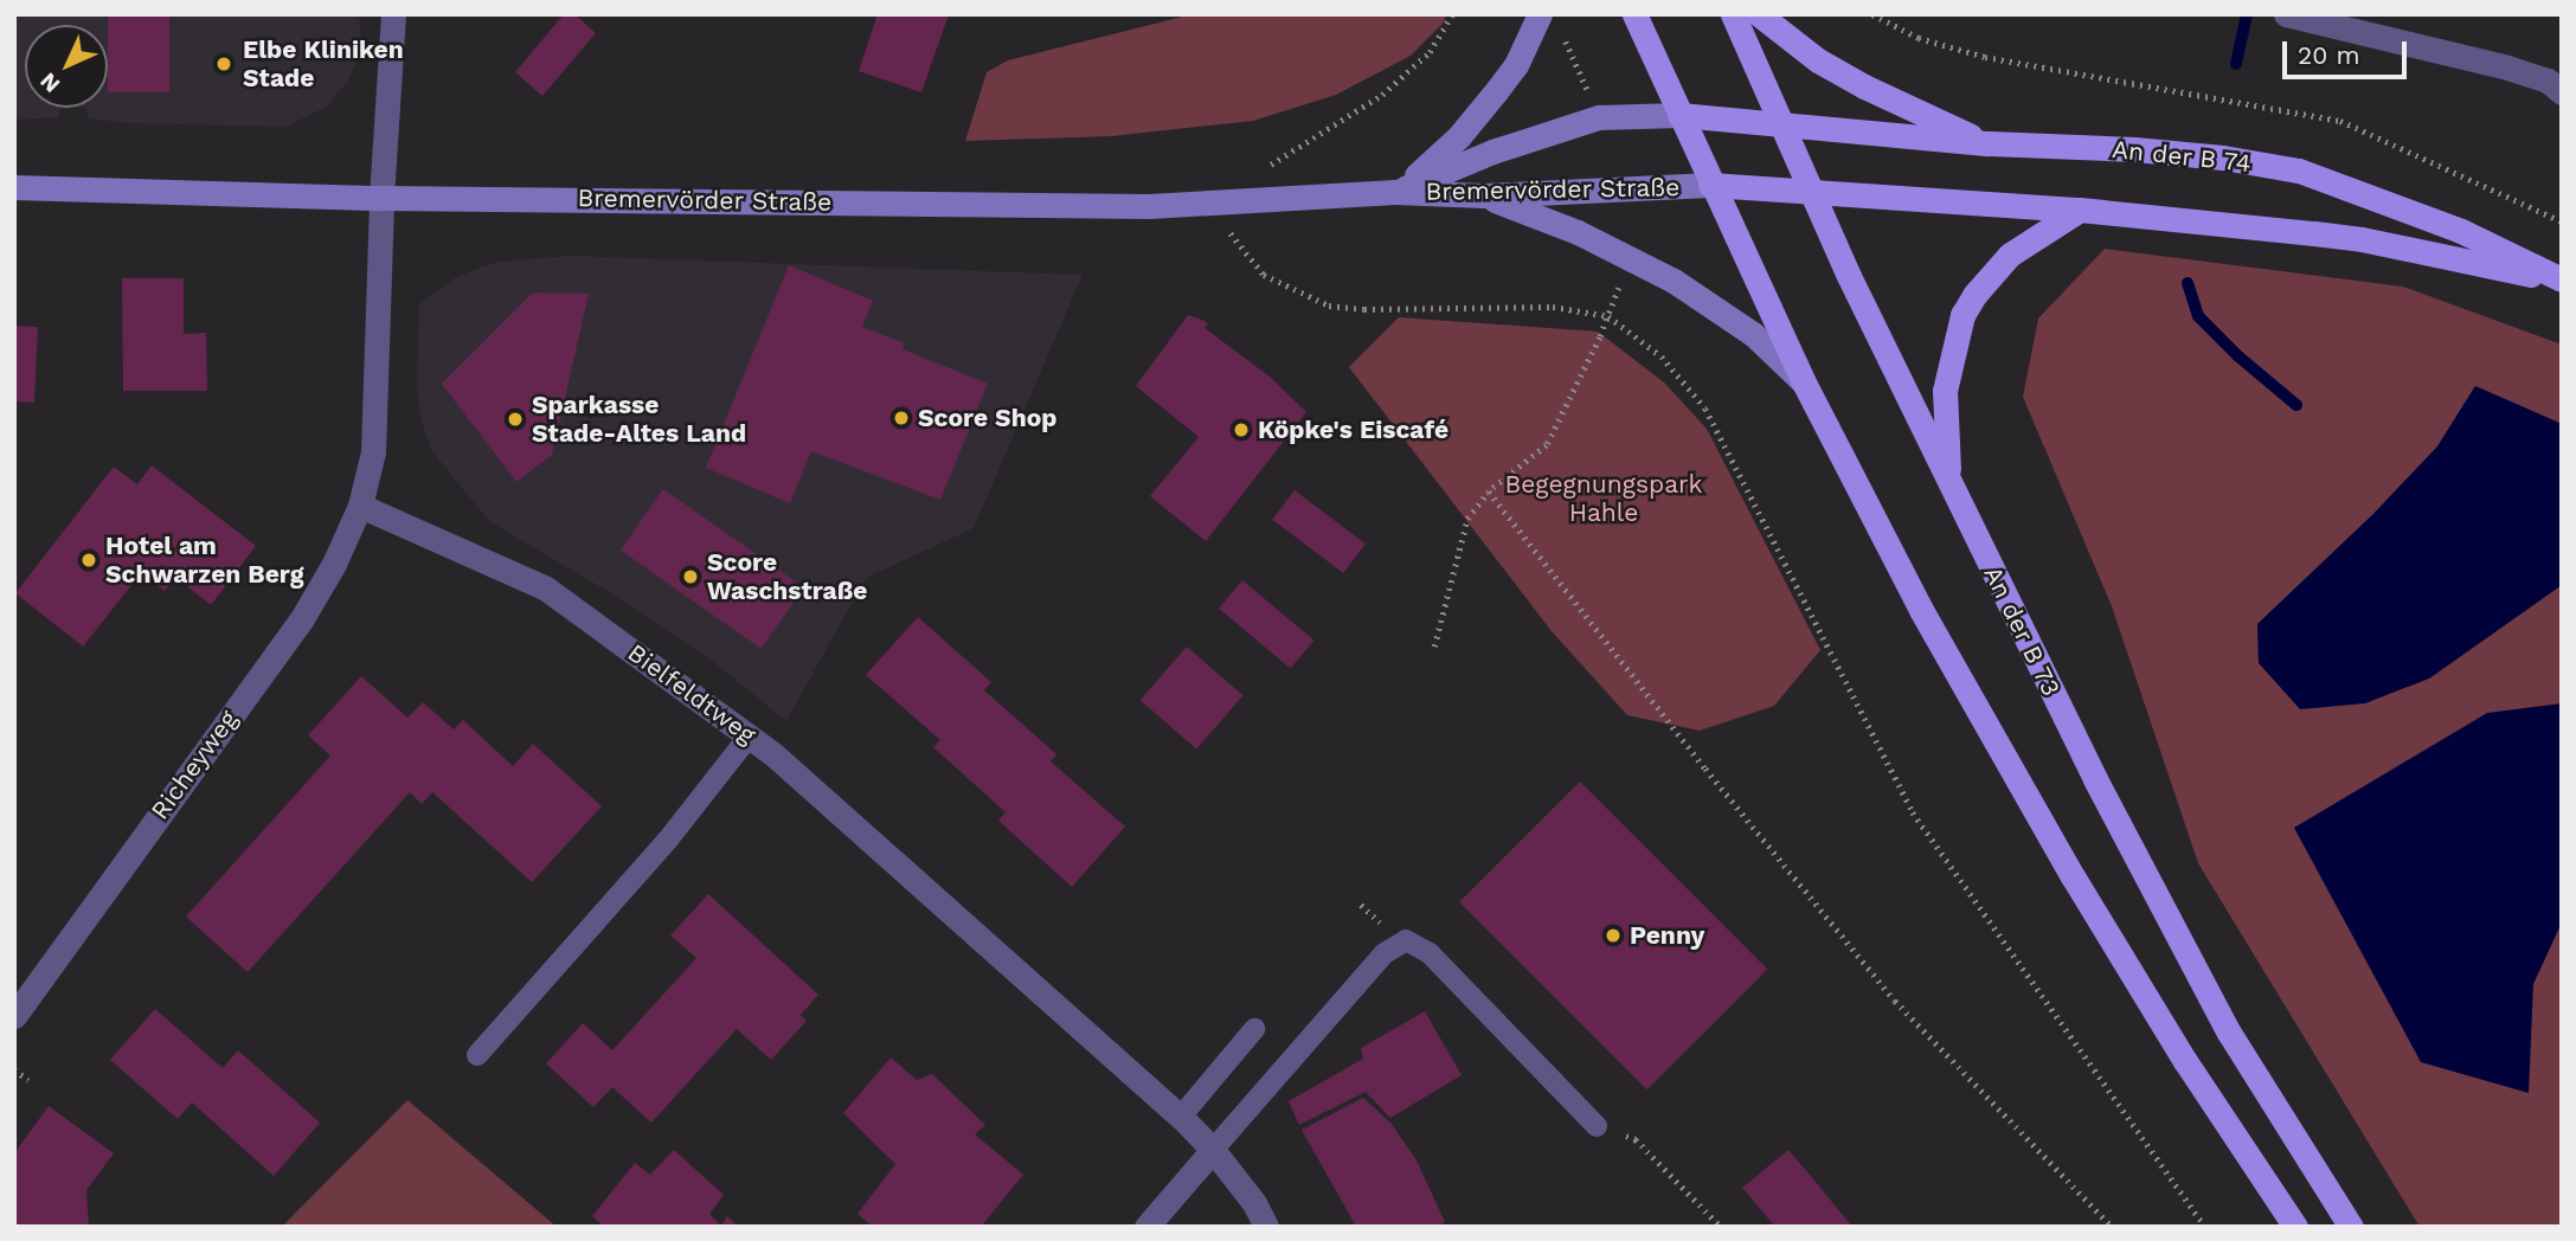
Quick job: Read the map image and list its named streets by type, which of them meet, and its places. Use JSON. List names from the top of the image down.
{
  "streets": {
    "main road": ["An der B 74", "Bremervörder Straße", "An der B 73"],
    "street": ["Bielfeldtweg", "Richeyweg"]
  },
  "crossings": [
    ["An der B 74", "Bremervörder Straße"],
    ["An der B 74", "An der B 73"],
    ["Bielfeldtweg", "Richeyweg"]
  ],
  "parks": ["Begegnungspark Hahle"],
  "places": [
    "Elbe Kliniken Stade",
    "Score Shop",
    "Sparkasse Stade-Altes Land",
    "Köpke's Eiscafé",
    "Hotel am Schwarzen Berg",
    "Score Waschstraße",
    "Penny"
  ],
  "scale_bar": "20 m",
  "north": "bottom left"
}
